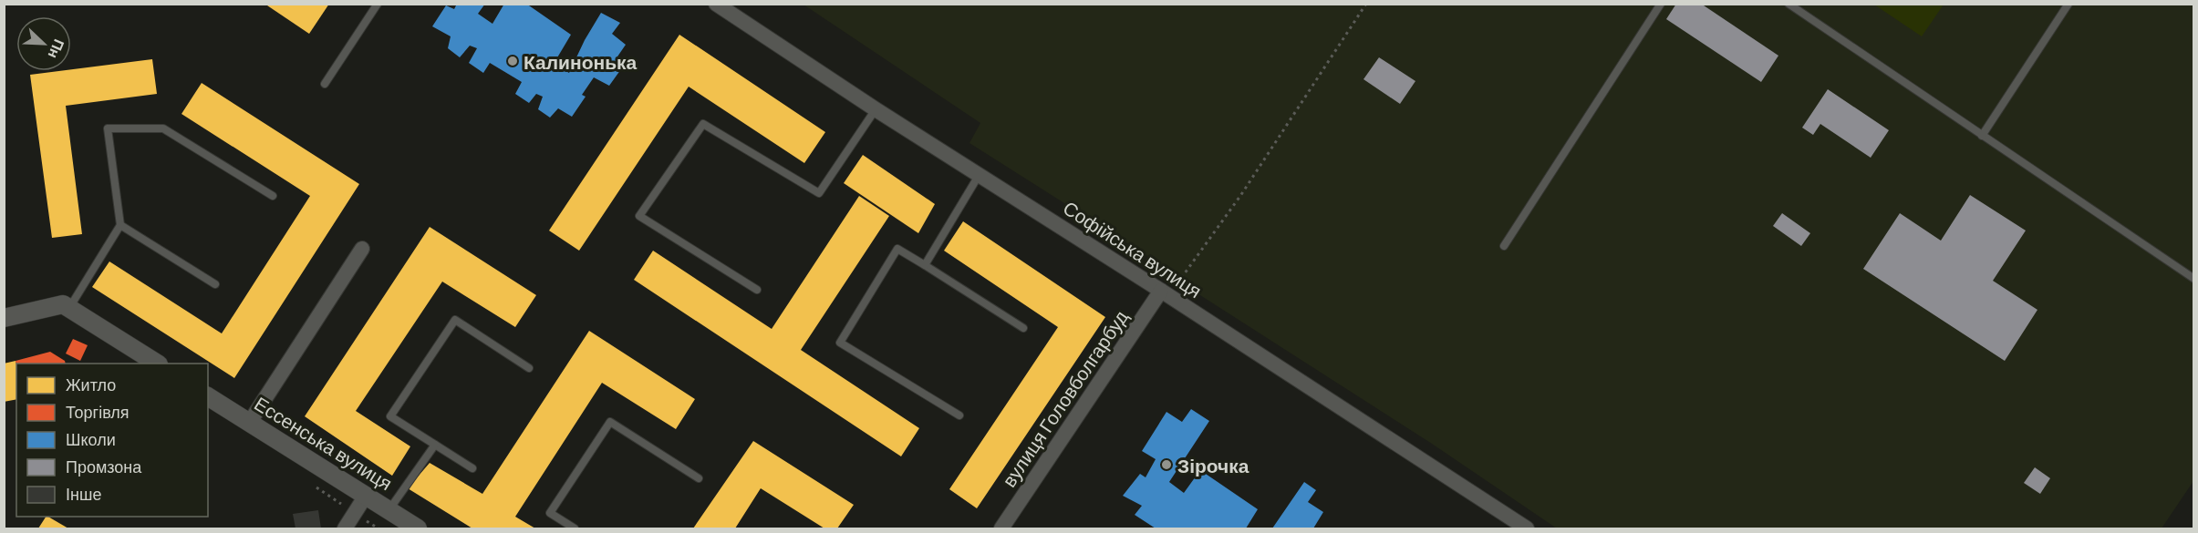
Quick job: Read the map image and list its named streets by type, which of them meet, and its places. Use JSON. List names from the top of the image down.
{
  "streets": {
    "street": ["Софійська вулиця", "вулиця Головболгарбуд", "Ессенська вулиця"]
  },
  "crossings": [
    ["Софійська вулиця", "вулиця Головболгарбуд"]
  ],
  "places": ["Калинонька", "Зірочка"],
  "legend": [
    "Житло",
    "Торгівля",
    "Школи",
    "Промзона",
    "Інше"
  ],
  "north": "bottom right"
}
